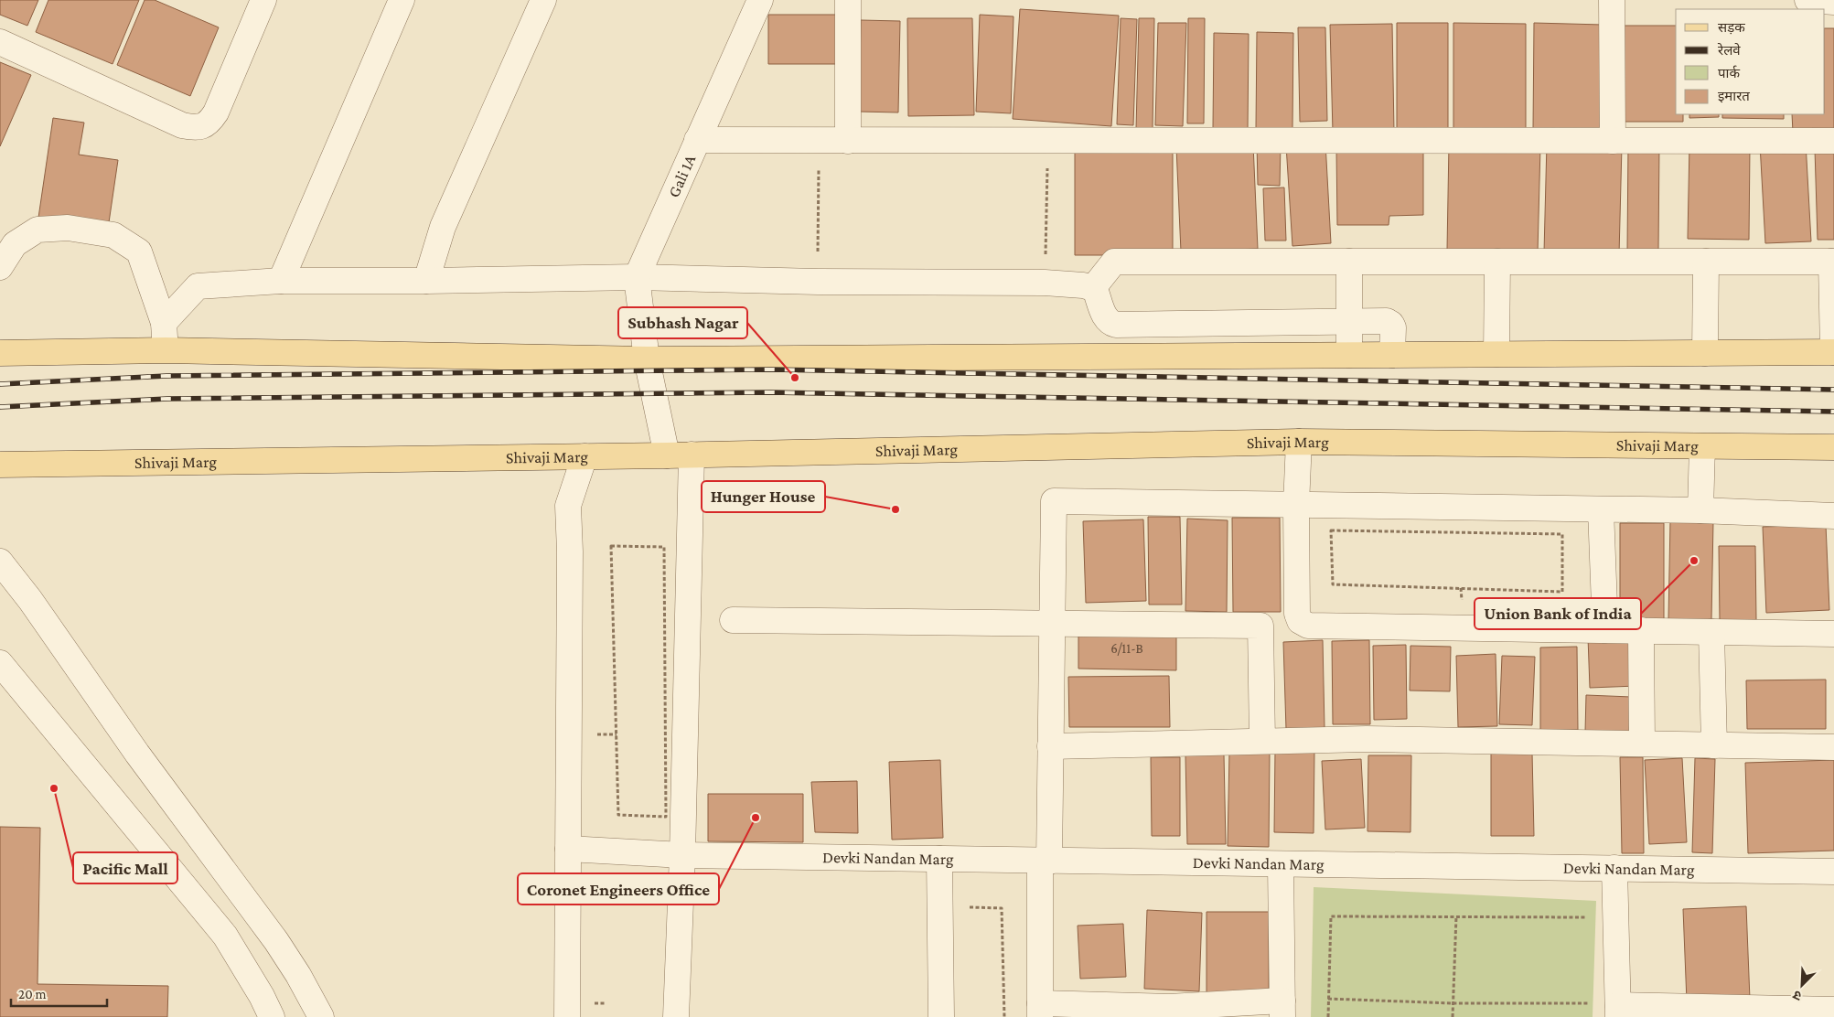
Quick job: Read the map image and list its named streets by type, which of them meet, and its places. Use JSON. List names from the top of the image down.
{
  "streets": {
    "main road": ["Shivaji Marg"],
    "street": ["Gali 1A", "Devki Nandan Marg"]
  },
  "places": [
    "Subhash Nagar",
    "Hunger House",
    "Union Bank of India",
    "Pacific Mall",
    "Coronet Engineers Office"
  ],
  "house_numbers": ["6/11-B"],
  "legend": [
    "सड़क",
    "रेलवे",
    "पार्क",
    "इमारत"
  ],
  "scale_bar": "20 m",
  "north": "bottom left"
}
